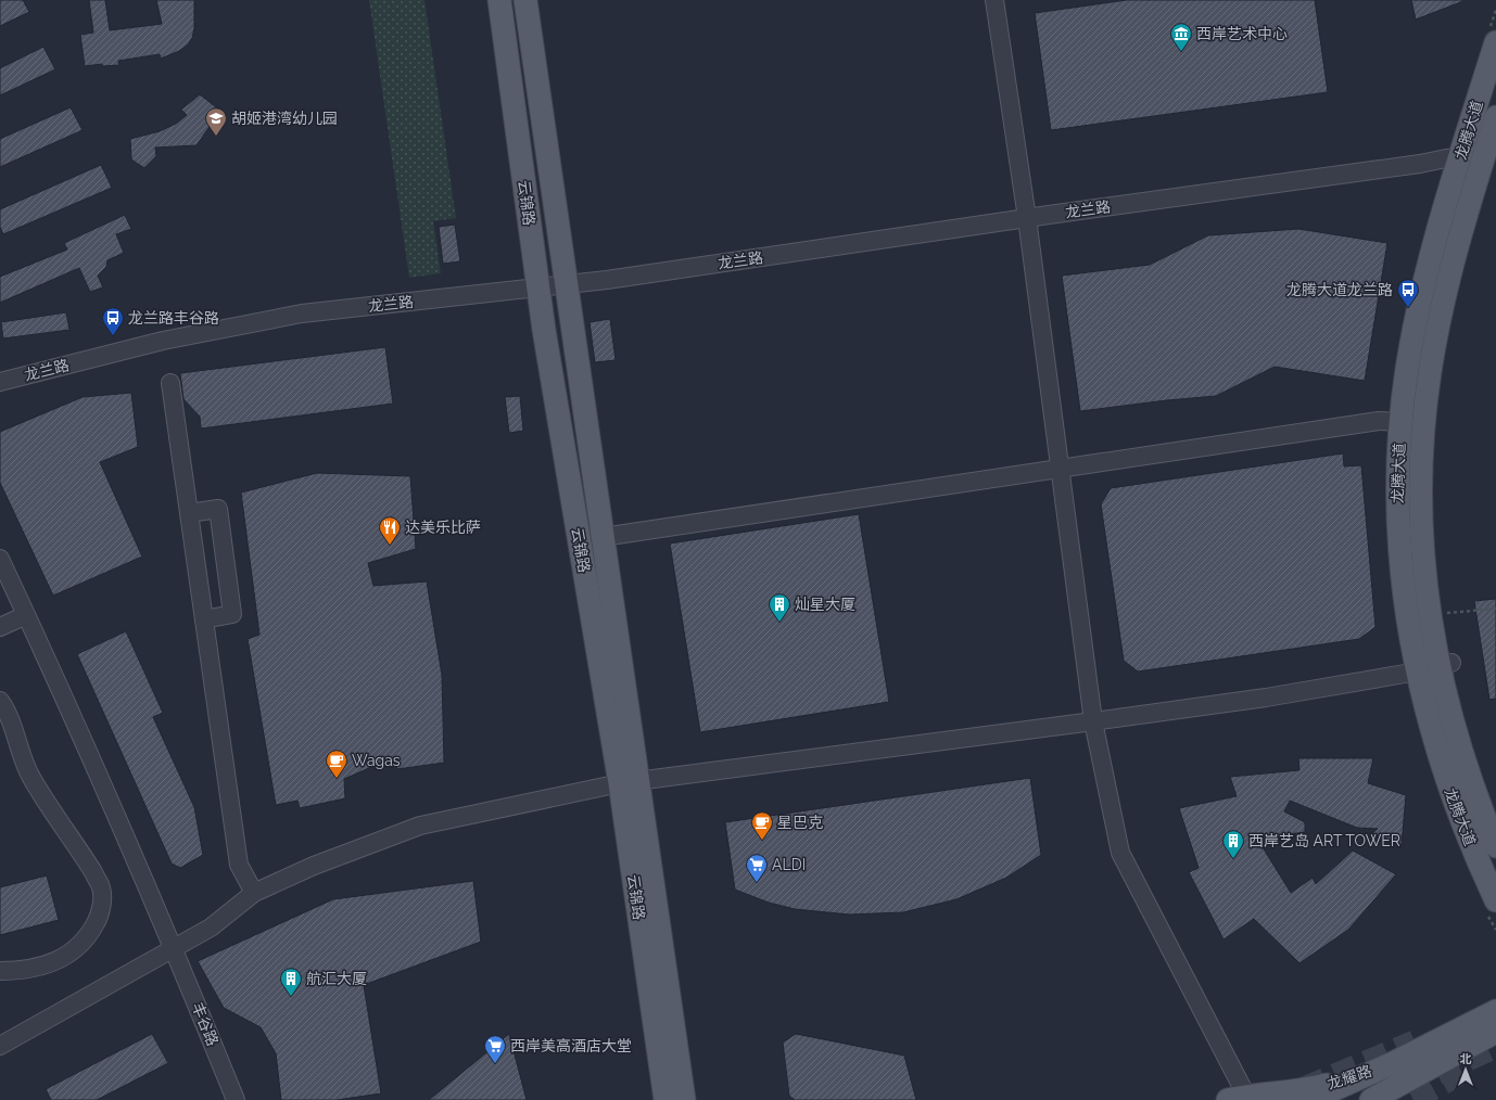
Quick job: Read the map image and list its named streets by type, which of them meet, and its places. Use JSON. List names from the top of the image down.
{
  "streets": {
    "main road": ["龙腾大道", "云锦路", "龙耀路"],
    "street": ["龙兰路", "丰谷路"]
  },
  "crossings": [
    ["龙腾大道", "龙兰路"],
    ["云锦路", "龙兰路"]
  ],
  "places": {
    "museum": ["西岸艺术中心"],
    "school or university": ["胡姬港湾幼儿园"],
    "bus stop": ["龙腾大道龙兰路", "龙兰路丰谷路"],
    "restaurant": ["达美乐比萨"],
    "building": ["灿星大厦", "西岸艺岛 ART TOWER", "航汇大厦"],
    "cafe": ["Wagas", "星巴克"],
    "supermarket": ["ALDI", "西岸美高酒店大堂"]
  },
  "north": "top"
}
